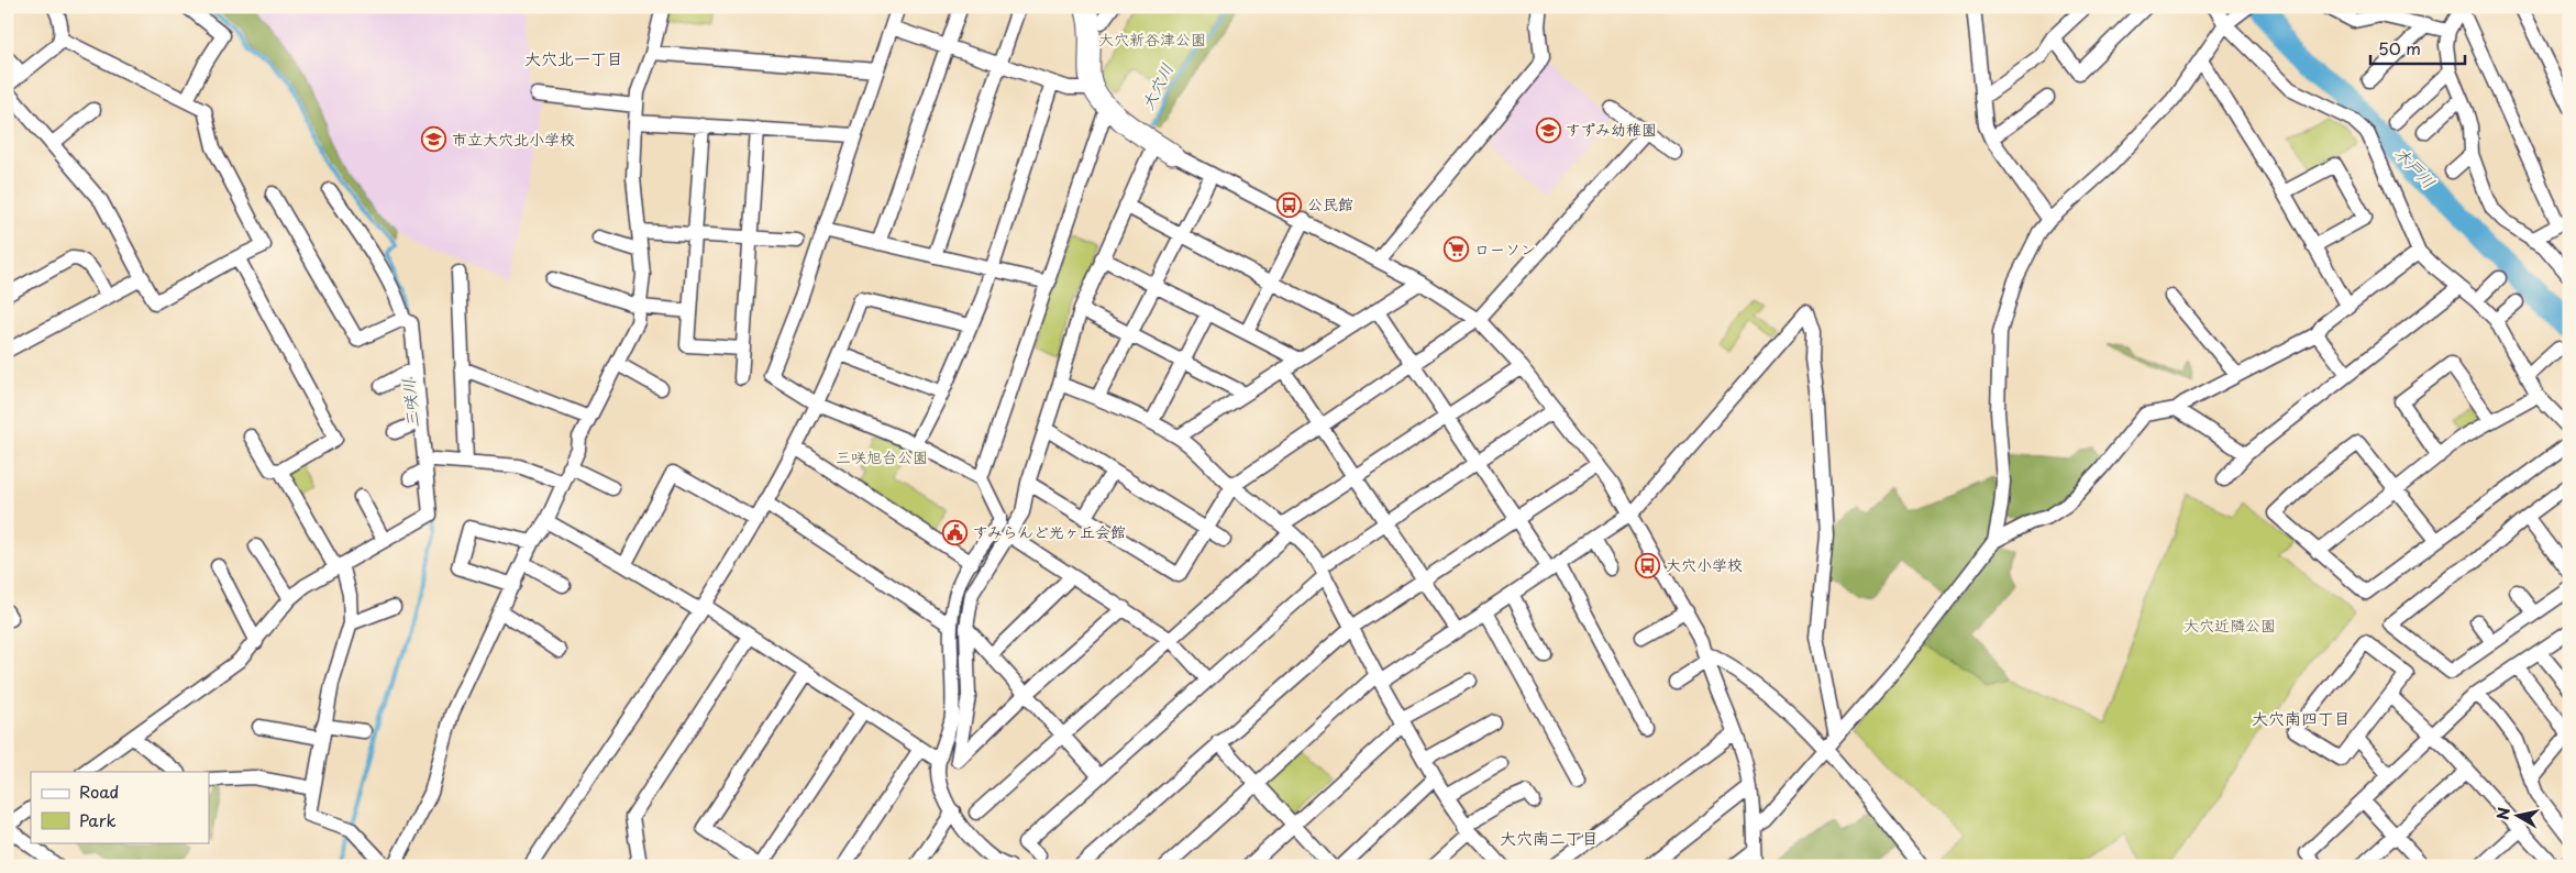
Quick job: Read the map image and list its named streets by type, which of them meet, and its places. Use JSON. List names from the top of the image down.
{
  "districts": ["大穴北一丁目", "大穴南四丁目", "大穴南二丁目"],
  "water": ["大穴川", "木戸川", "三咲川"],
  "parks": ["大穴新谷津公園", "三咲旭台公園", "大穴近隣公園"],
  "places": {
    "school or university": ["すずみ幼稚園", "市立大穴北小学校"],
    "bus stop": ["公民館", "大穴小学校"],
    "supermarket": ["ローソン"],
    "public building": ["すみらんど光ヶ丘会館"]
  },
  "legend": ["Road", "Park"],
  "scale_bar": "50 m",
  "north": "left"
}
